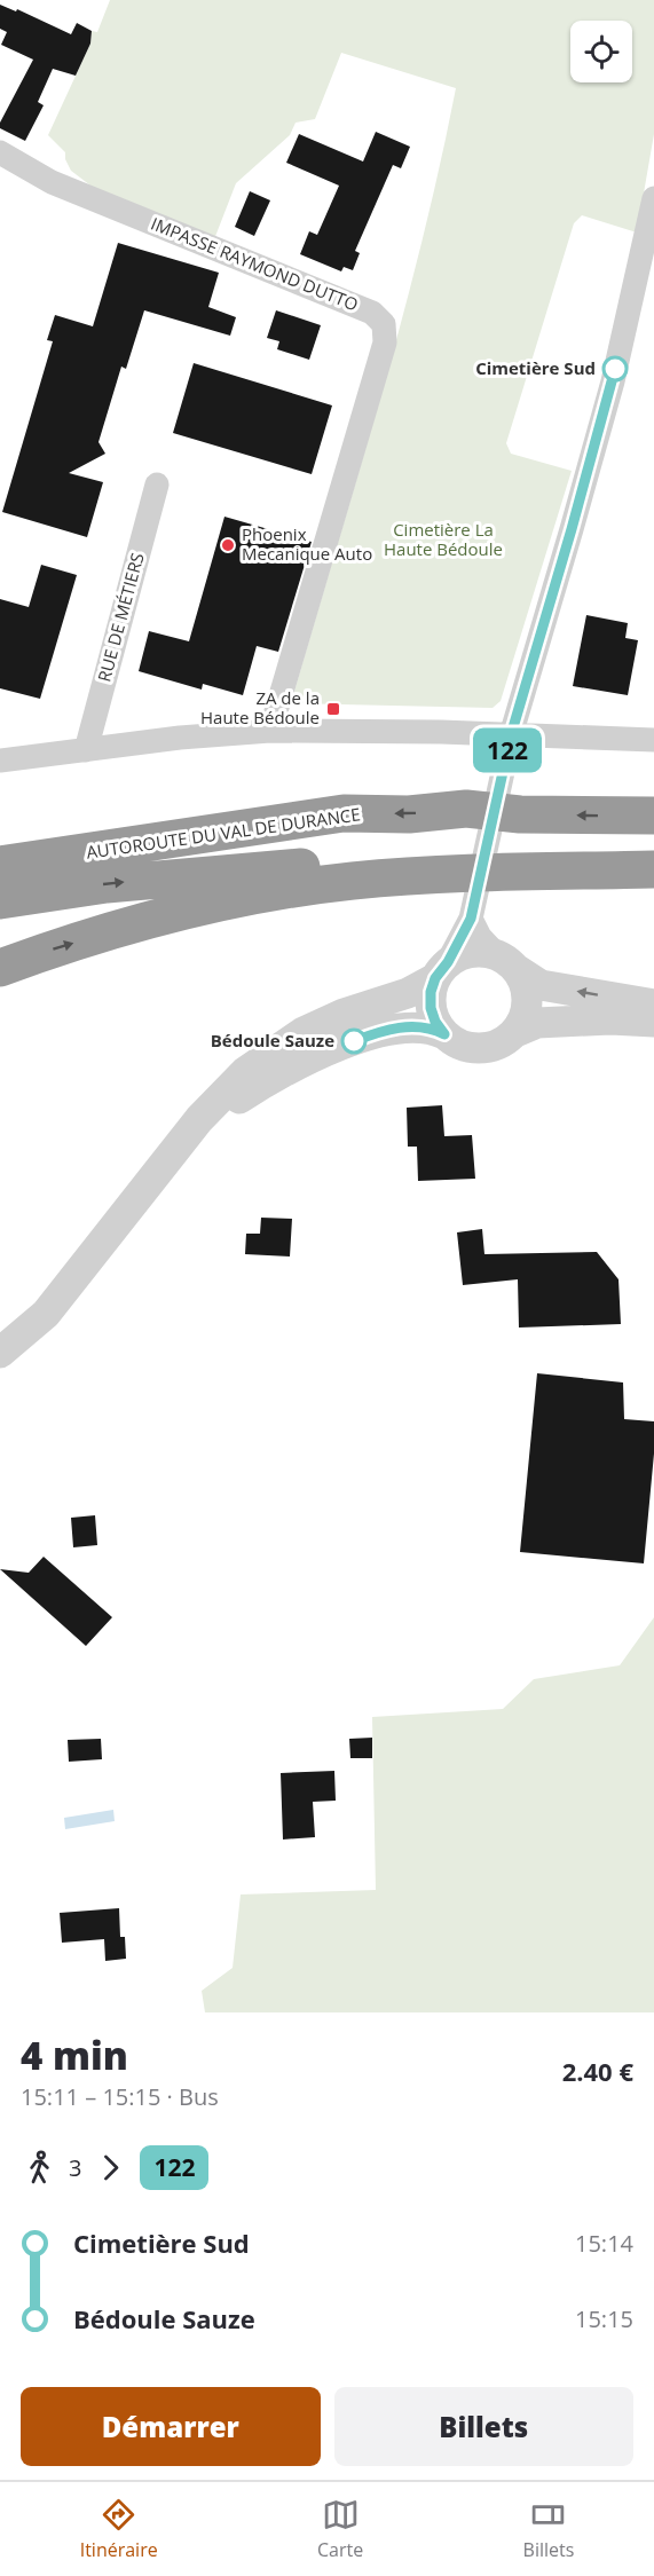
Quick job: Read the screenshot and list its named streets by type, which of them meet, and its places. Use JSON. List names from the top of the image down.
{
  "streets": {
    "highway": ["AUTOROUTE DU VAL DE DURANCE"],
    "street": ["IMPASSE RAYMOND DUTTO", "RUE DE MÉTIERS"]
  },
  "parks": ["Cimetière La Haute Bédoule"],
  "places": {
    "other": ["Cimetière Sud", "Phoenix Mecanique Auto", "Bédoule Sauze"],
    "transit": ["ZA de la Haute Bédoule"]
  },
  "lines": ["bus line 122"],
  "page": {
    "on_map": "122",
    "heading": ["4 min", "15:11 – 15:15 · Bus", "2.40 €"],
    "legs": ["3", "122"],
    "list": [
      {
        "name": "Cimetière Sud",
        "value": "15:14"
      },
      {
        "name": "Bédoule Sauze",
        "value": "15:15"
      }
    ],
    "buttons": ["Démarrer", "Billets"],
    "tabs": ["Itinéraire", "Carte", "Billets"]
  }
}
